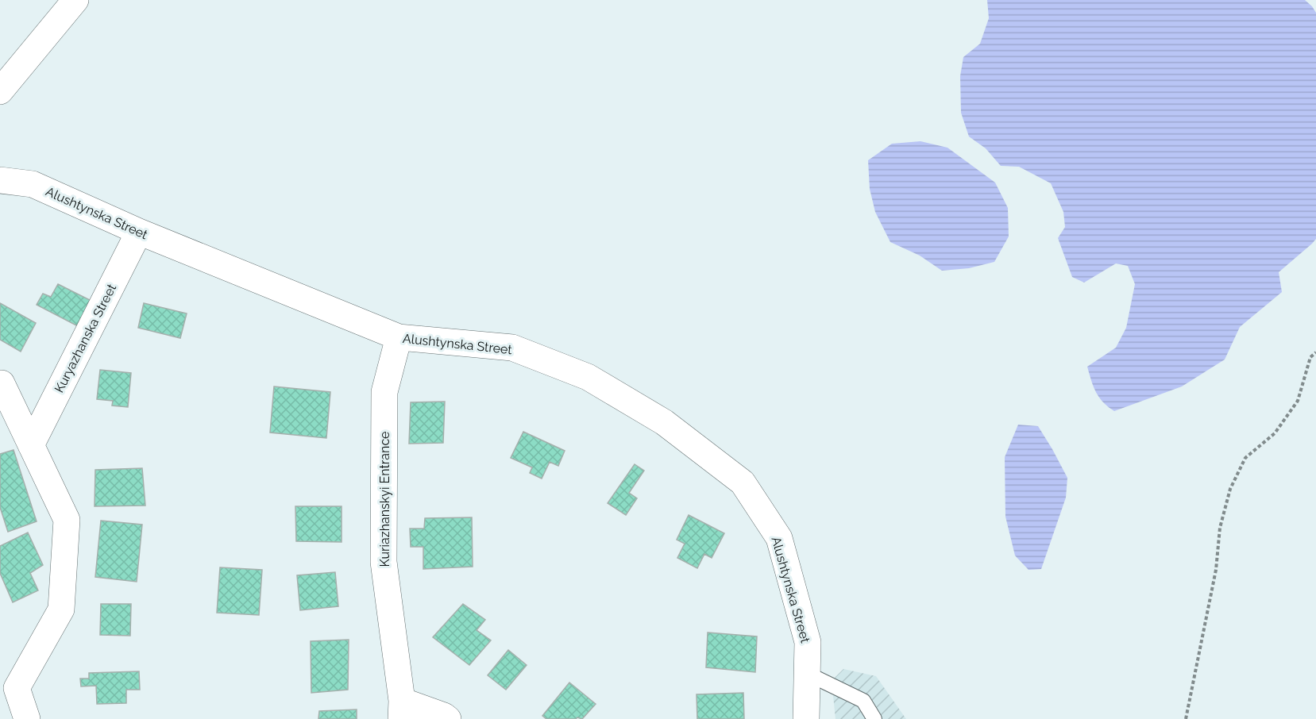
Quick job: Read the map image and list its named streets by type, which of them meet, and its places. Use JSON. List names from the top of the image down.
{
  "streets": {
    "street": ["Alushtynska Street", "Kuryazhanska Street", "Kuriazhanskyi Entrance"]
  },
  "crossings": [
    ["Alushtynska Street", "Kuryazhanska Street"],
    ["Alushtynska Street", "Kuriazhanskyi Entrance"]
  ]
}
